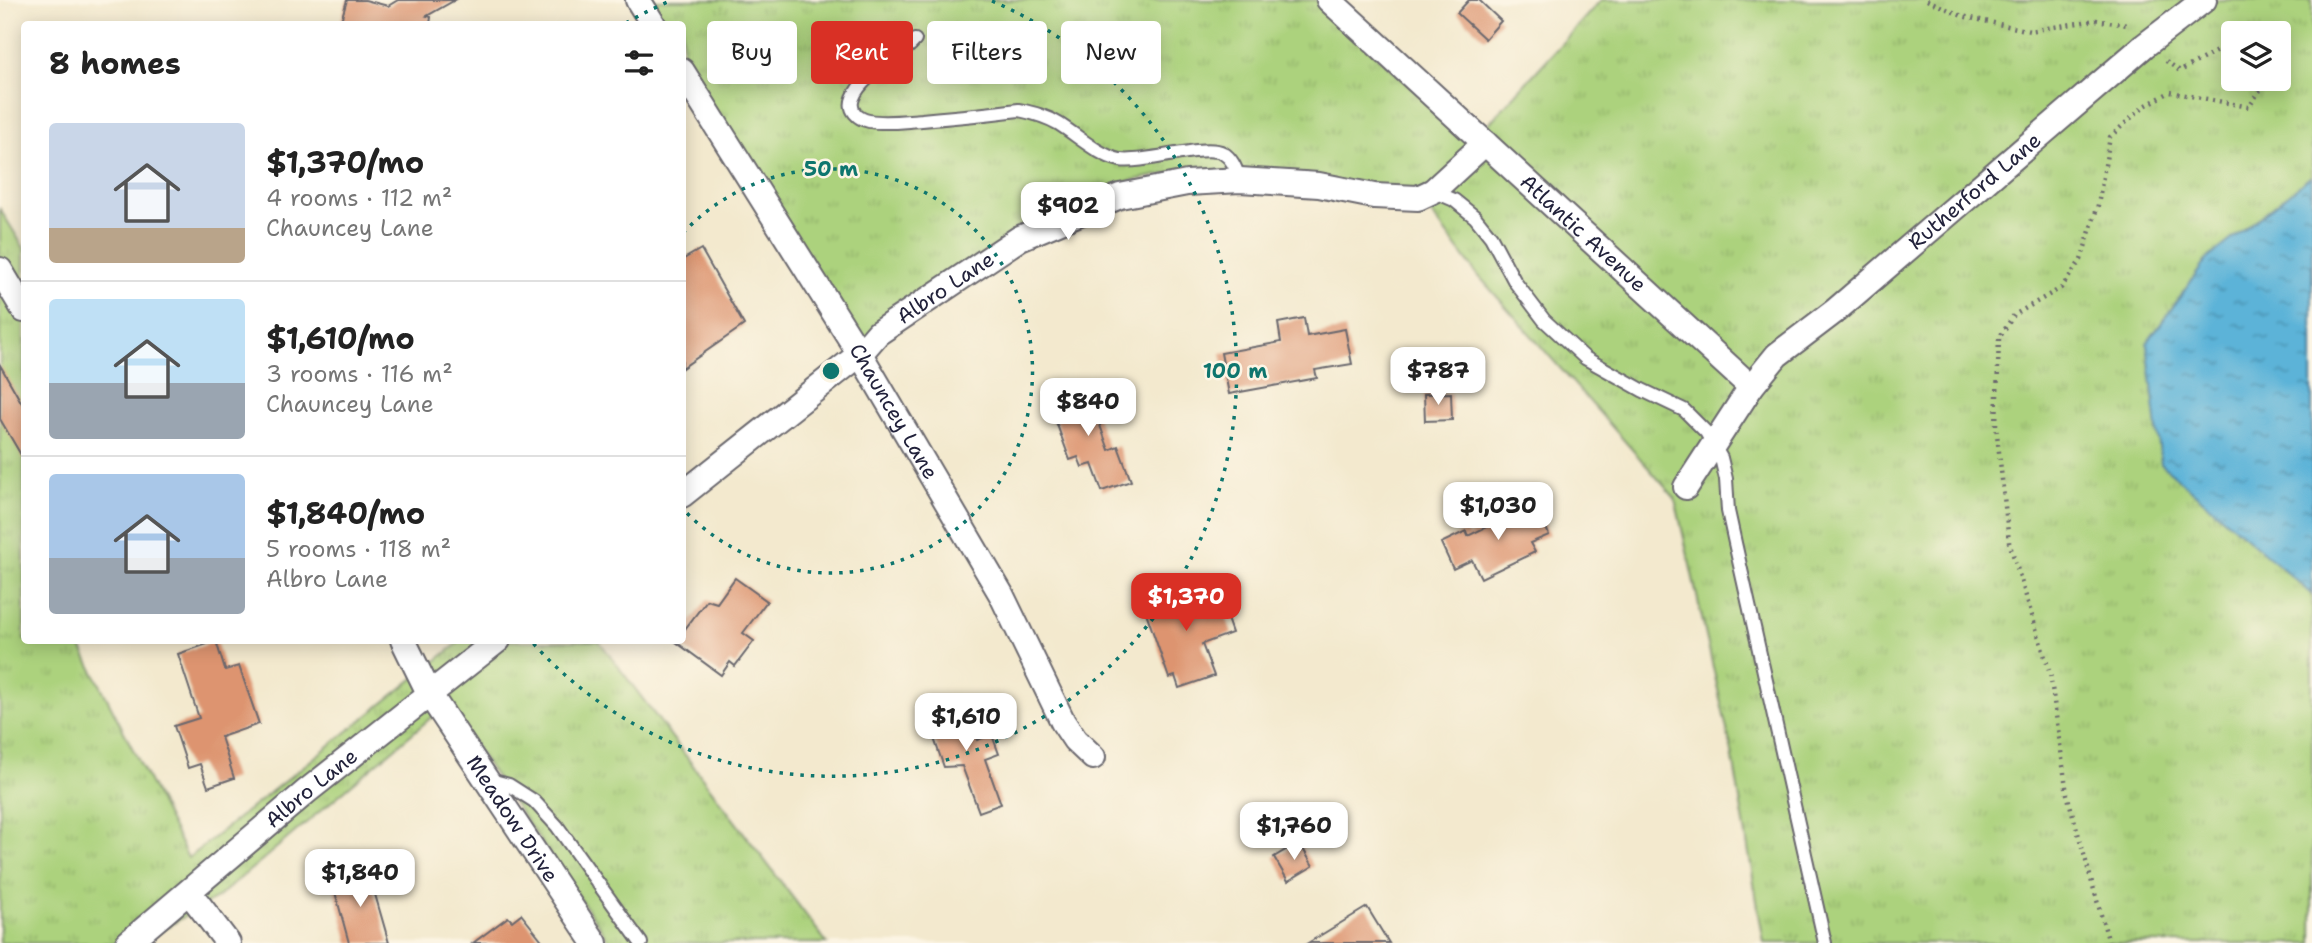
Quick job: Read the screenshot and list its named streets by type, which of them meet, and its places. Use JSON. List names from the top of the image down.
{
  "streets": {
    "street": [
      "Rutherford Lane",
      "Atlantic Avenue",
      "Albro Lane",
      "Chauncey Lane",
      "Meadow Drive"
    ]
  },
  "crossings": [
    ["Rutherford Lane", "Atlantic Avenue"],
    ["Albro Lane", "Chauncey Lane"],
    ["Albro Lane", "Meadow Drive"]
  ],
  "page": {
    "chip": [
      "Buy",
      "Rent",
      "Filters",
      "New"
    ],
    "heading": "8 homes",
    "list": [
      {
        "name": "$1,370/mo",
        "note": "4 rooms · 112 m² · Chauncey Lane"
      },
      {
        "name": "$1,610/mo",
        "note": "3 rooms · 116 m² · Chauncey Lane"
      },
      {
        "name": "$1,840/mo",
        "note": "5 rooms · 118 m² · Albro Lane"
      }
    ],
    "price": [
      "$902",
      "$787",
      "$840",
      "$1,030",
      "$1,370",
      "$1,610",
      "$1,760",
      "$1,840"
    ]
  },
  "rings": ["50 m", "100 m"]
}
